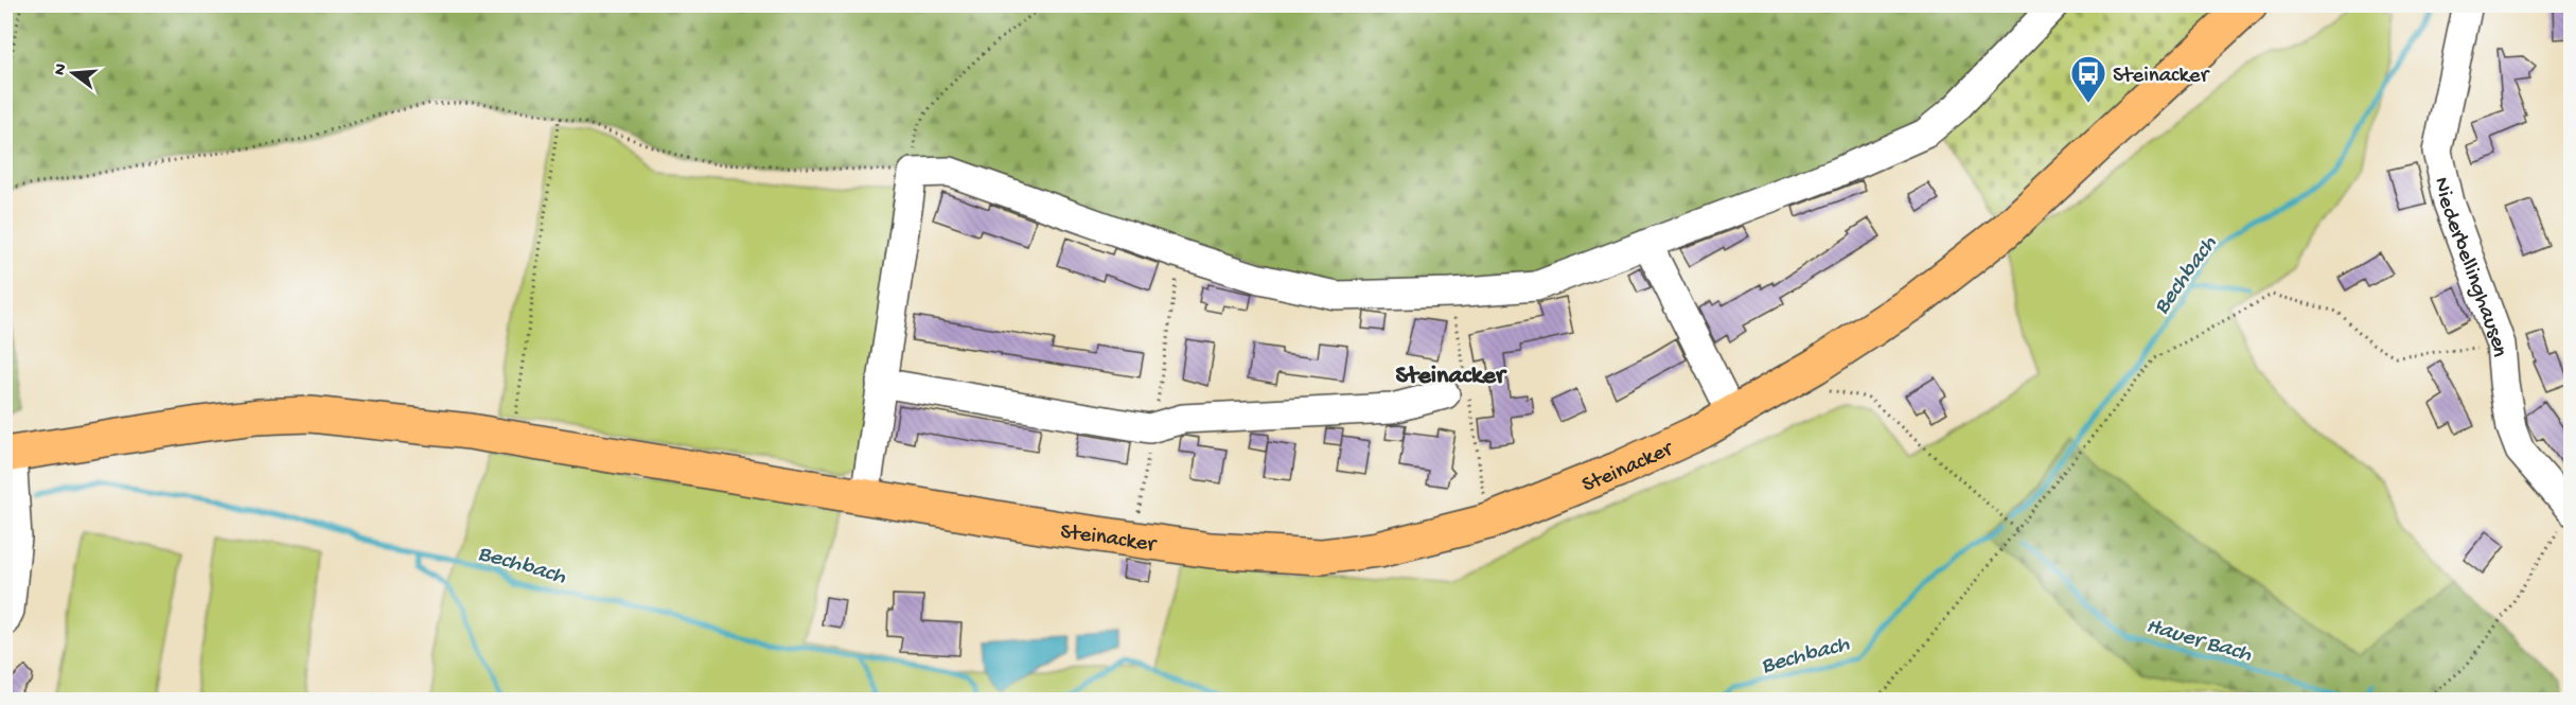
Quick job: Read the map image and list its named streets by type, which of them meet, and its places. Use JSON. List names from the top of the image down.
{
  "streets": {
    "main road": ["Steinacker"],
    "street": ["Niederbellinghausen"]
  },
  "districts": ["Steinacker"],
  "water": ["Bechbach", "Hauer Bach"],
  "places": {
    "bus stop": ["Steinacker"]
  },
  "north": "left"
}
